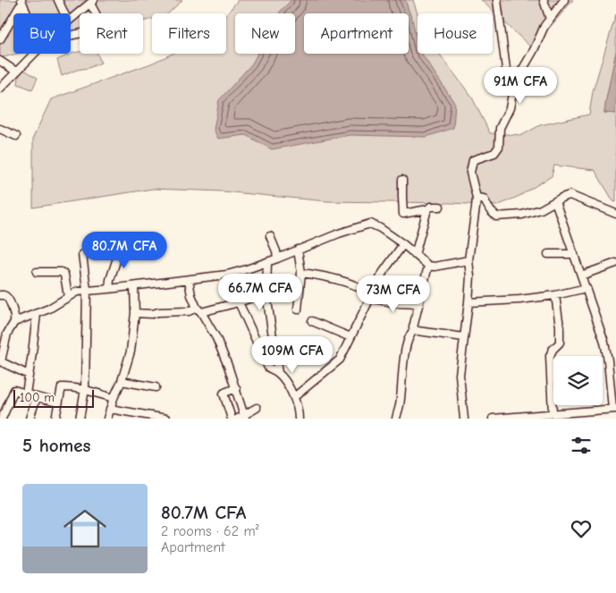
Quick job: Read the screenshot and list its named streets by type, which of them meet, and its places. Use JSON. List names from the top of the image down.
{
  "scale_bar": "100 m",
  "page": {
    "chip": [
      "Buy",
      "Rent",
      "Filters",
      "New",
      "Apartment",
      "House"
    ],
    "price": [
      "91M CFA",
      "80.7M CFA",
      "66.7M CFA",
      "73M CFA",
      "109M CFA"
    ],
    "scale": "100 m",
    "heading": "5 homes",
    "list": [
      {
        "name": "80.7M CFA",
        "note": "2 rooms · 62 m² · Apartment"
      }
    ]
  }
}
